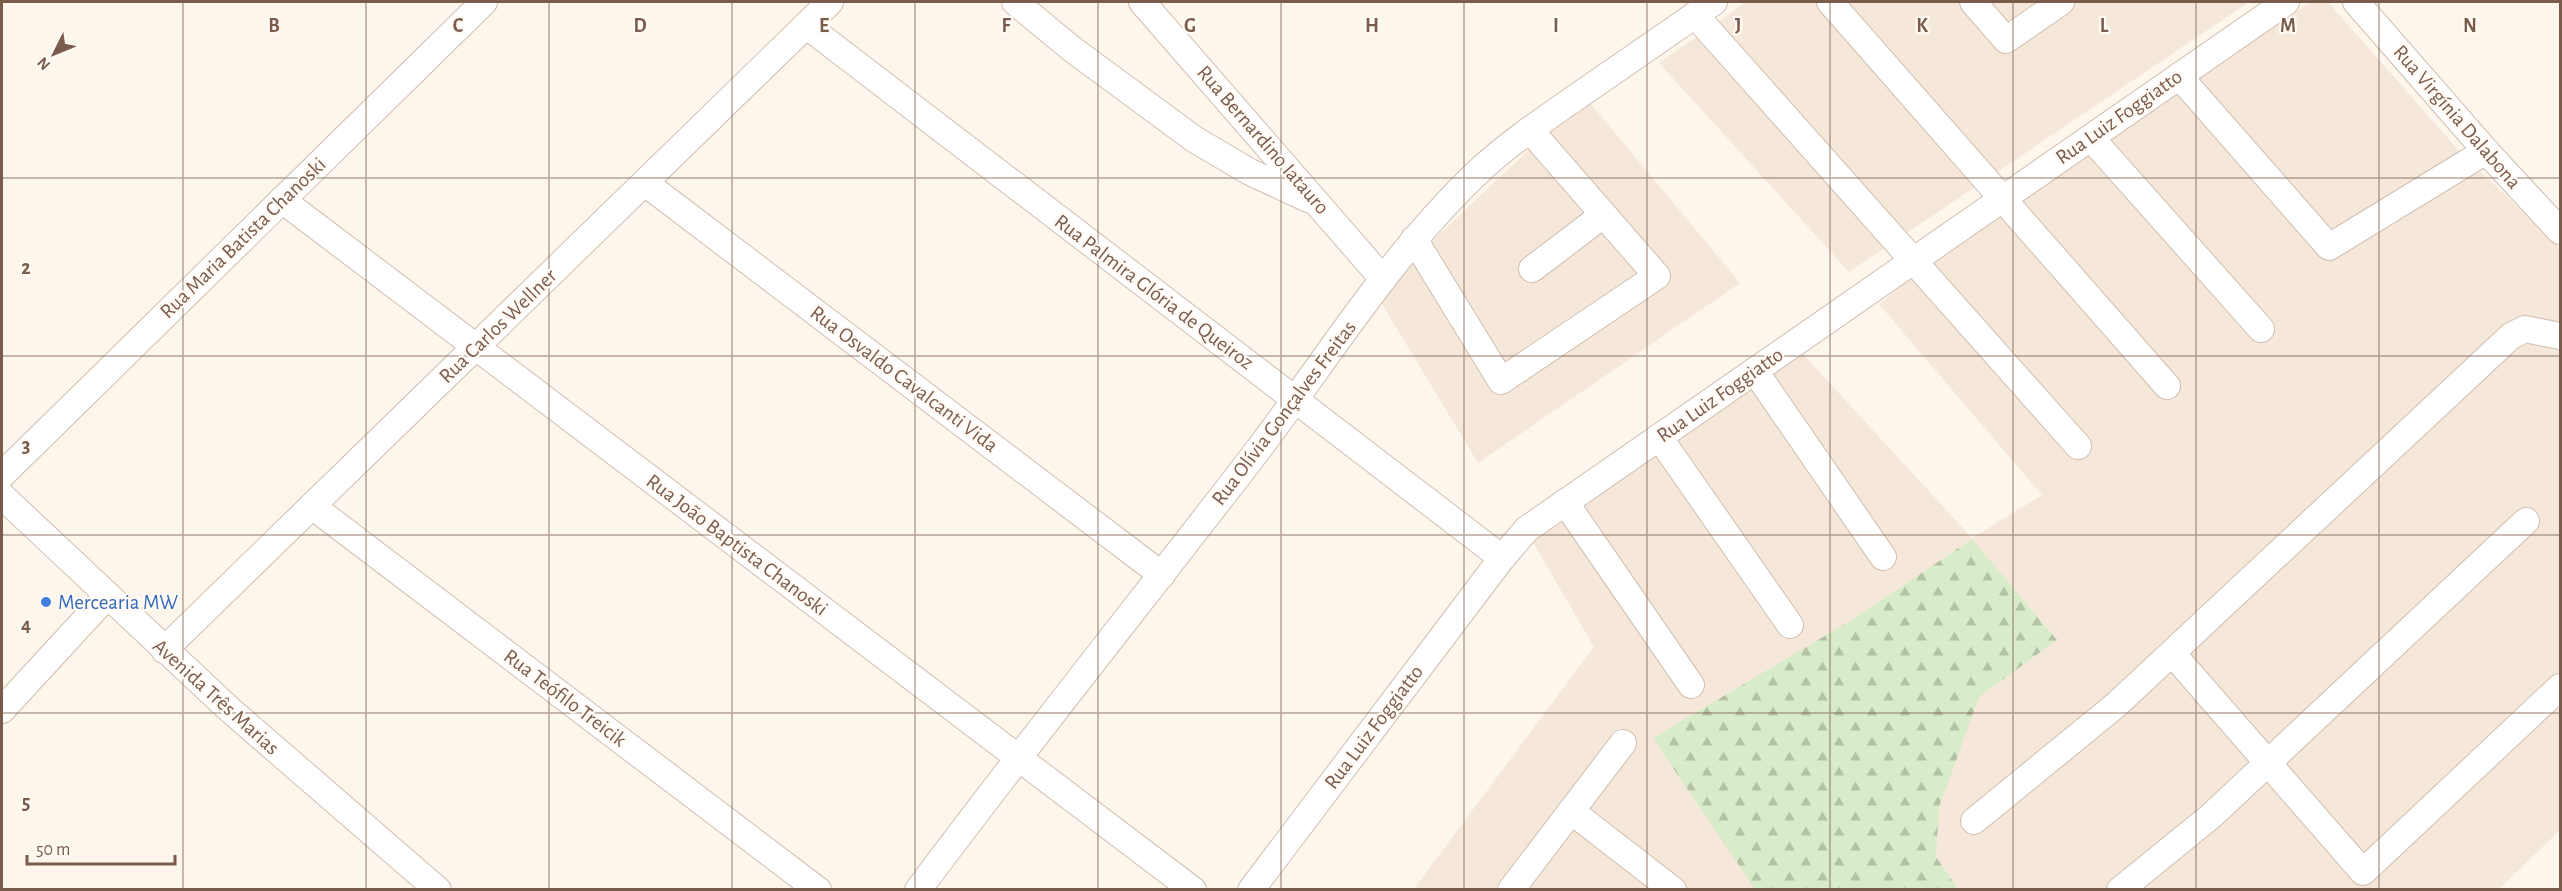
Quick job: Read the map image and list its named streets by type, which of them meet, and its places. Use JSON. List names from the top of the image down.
{
  "streets": {
    "street": [
      "Rua Luiz Foggiatto",
      "Rua Virgínia Dalabona",
      "Rua Bernardino Iatauro",
      "Rua Maria Batista Chanoski",
      "Rua Palmira Glória de Queiroz",
      "Rua Carlos Wellner",
      "Rua Osvaldo Cavalcanti Vida",
      "Rua Olívia Gonçalves Freitas",
      "Rua João Baptista Chanoski",
      "Avenida Três Marias",
      "Rua Teófilo Treicik"
    ]
  },
  "crossings": [
    ["Rua Luiz Foggiatto", "Rua Palmira Glória de Queiroz"],
    ["Rua Bernardino Iatauro", "Rua Olívia Gonçalves Freitas"],
    ["Rua Maria Batista Chanoski", "Rua João Baptista Chanoski"],
    ["Rua Palmira Glória de Queiroz", "Rua Carlos Wellner"],
    ["Rua Palmira Glória de Queiroz", "Rua Olívia Gonçalves Freitas"],
    ["Rua Carlos Wellner", "Rua Osvaldo Cavalcanti Vida"],
    ["Rua Carlos Wellner", "Rua João Baptista Chanoski"],
    ["Rua Carlos Wellner", "Avenida Três Marias"],
    ["Rua Carlos Wellner", "Rua Teófilo Treicik"],
    ["Rua Osvaldo Cavalcanti Vida", "Rua Olívia Gonçalves Freitas"],
    ["Rua Olívia Gonçalves Freitas", "Rua João Baptista Chanoski"]
  ],
  "places": ["Mercearia MW"],
  "scale_bar": "50 m",
  "north": "bottom left",
  "grid": {
    "columns": [
      "B",
      "C",
      "D",
      "E",
      "F",
      "G",
      "H",
      "I",
      "J",
      "K",
      "L",
      "M",
      "N"
    ],
    "rows": [
      "2",
      "3",
      "4",
      "5"
    ]
  }
}
